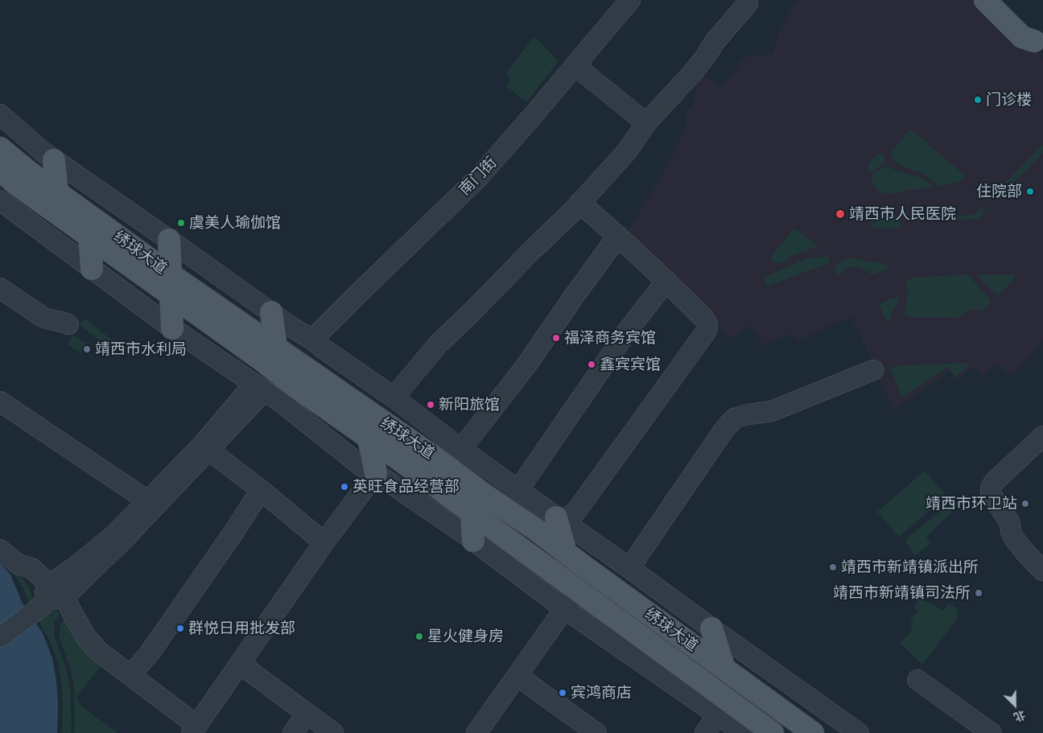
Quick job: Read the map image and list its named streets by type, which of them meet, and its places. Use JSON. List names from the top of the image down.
{
  "streets": {
    "main road": ["绣球大道"],
    "street": ["南门街"]
  },
  "places": [
    "门诊楼",
    "住院部",
    "靖西市人民医院",
    "虞美人瑜伽馆",
    "福泽商务宾馆",
    "靖西市水利局",
    "鑫宾宾馆",
    "新阳旅馆",
    "英旺食品经营部",
    "靖西市环卫站",
    "靖西市新靖镇派出所",
    "靖西市新靖镇司法所",
    "群悦日用批发部",
    "星火健身房",
    "宾鸿商店"
  ],
  "north": "bottom right"
}
